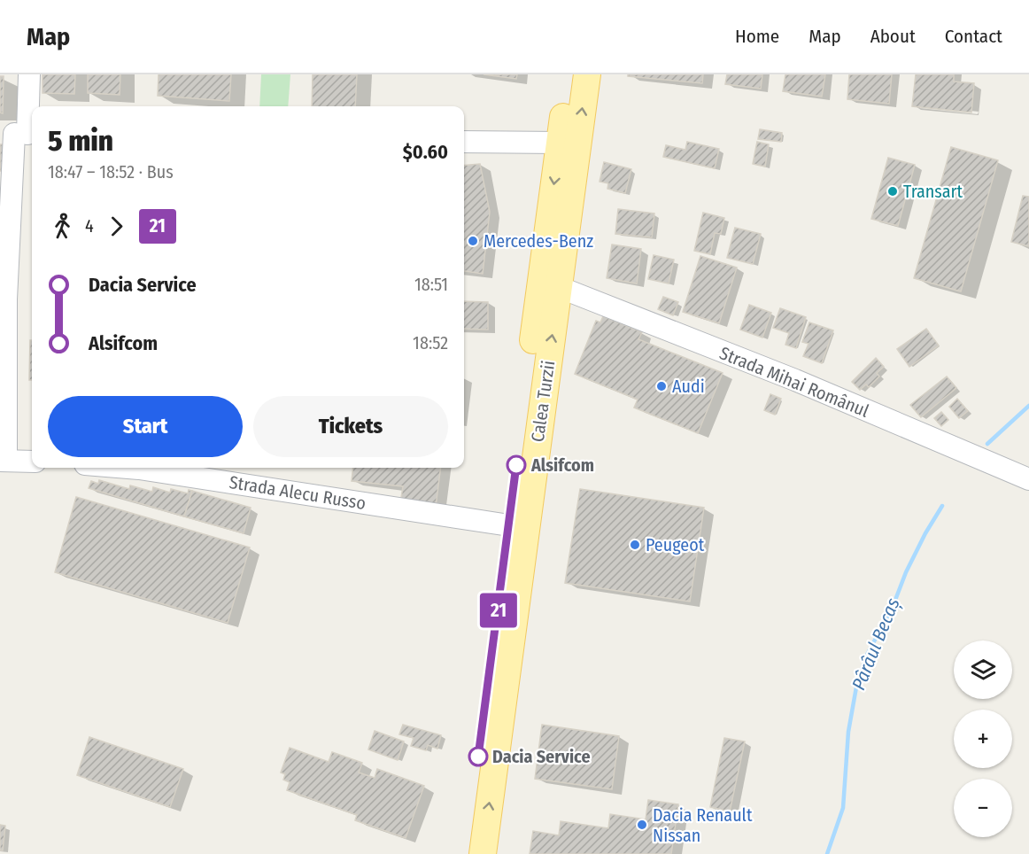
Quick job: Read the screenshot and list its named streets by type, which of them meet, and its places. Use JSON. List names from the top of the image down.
{
  "streets": {
    "main road": ["Calea Turzii"],
    "street": ["Strada Mihai Românul", "Strada Alecu Russo"]
  },
  "crossings": [
    ["Strada Mihai Românul", "Calea Turzii"],
    ["Calea Turzii", "Strada Alecu Russo"]
  ],
  "water": ["Pârâul Becaș"],
  "places": [
    "Transart",
    "Mercedes-Benz",
    "Audi",
    "Alsifcom",
    "Peugeot",
    "Dacia Service",
    "Dacia Renault Nissan"
  ],
  "lines": ["bus line 21"],
  "page": {
    "header": "Map",
    "nav": [
      "Home",
      "Map",
      "About",
      "Contact"
    ],
    "on_map": "21",
    "heading": ["5 min", "18:47 – 18:52 · Bus", "$0.60"],
    "legs": ["4", "21"],
    "list": [
      {
        "name": "Dacia Service",
        "value": "18:51"
      },
      {
        "name": "Alsifcom",
        "value": "18:52"
      }
    ],
    "buttons": ["Start", "Tickets"],
    "map_buttons": ["+", "−"]
  }
}
